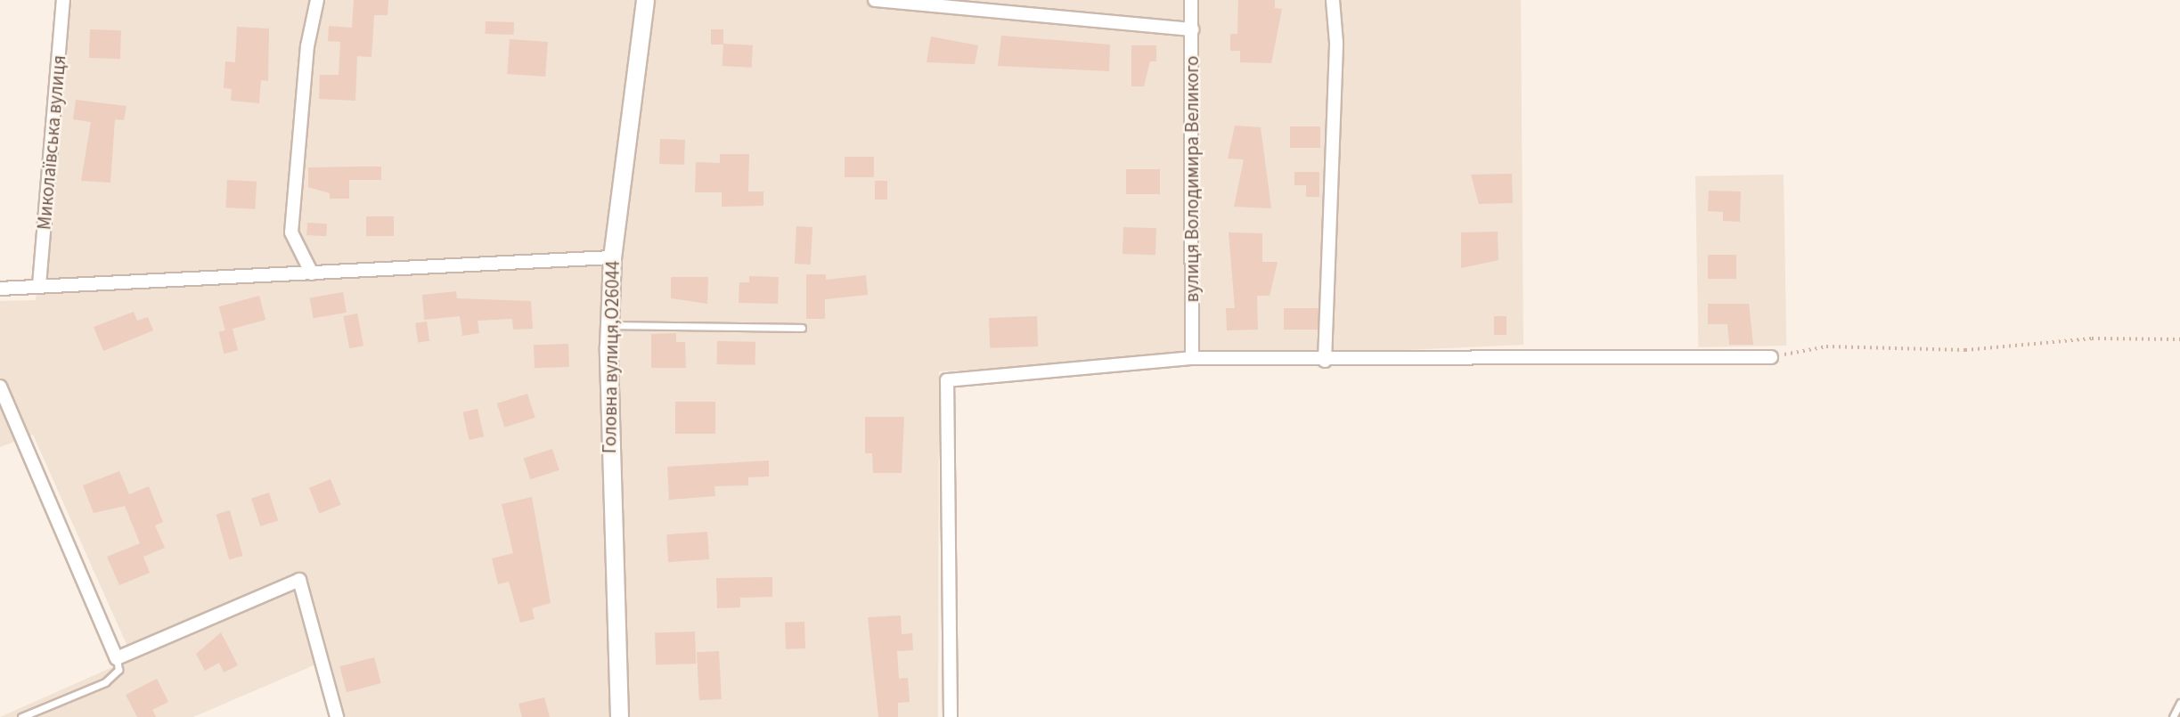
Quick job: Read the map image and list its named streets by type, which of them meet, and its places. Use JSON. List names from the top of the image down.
{
  "streets": {
    "main road": ["Головна вулиця,О26044"],
    "street": ["Миколаївська вулиця", "вулиця Володимира Великого"]
  }
}
